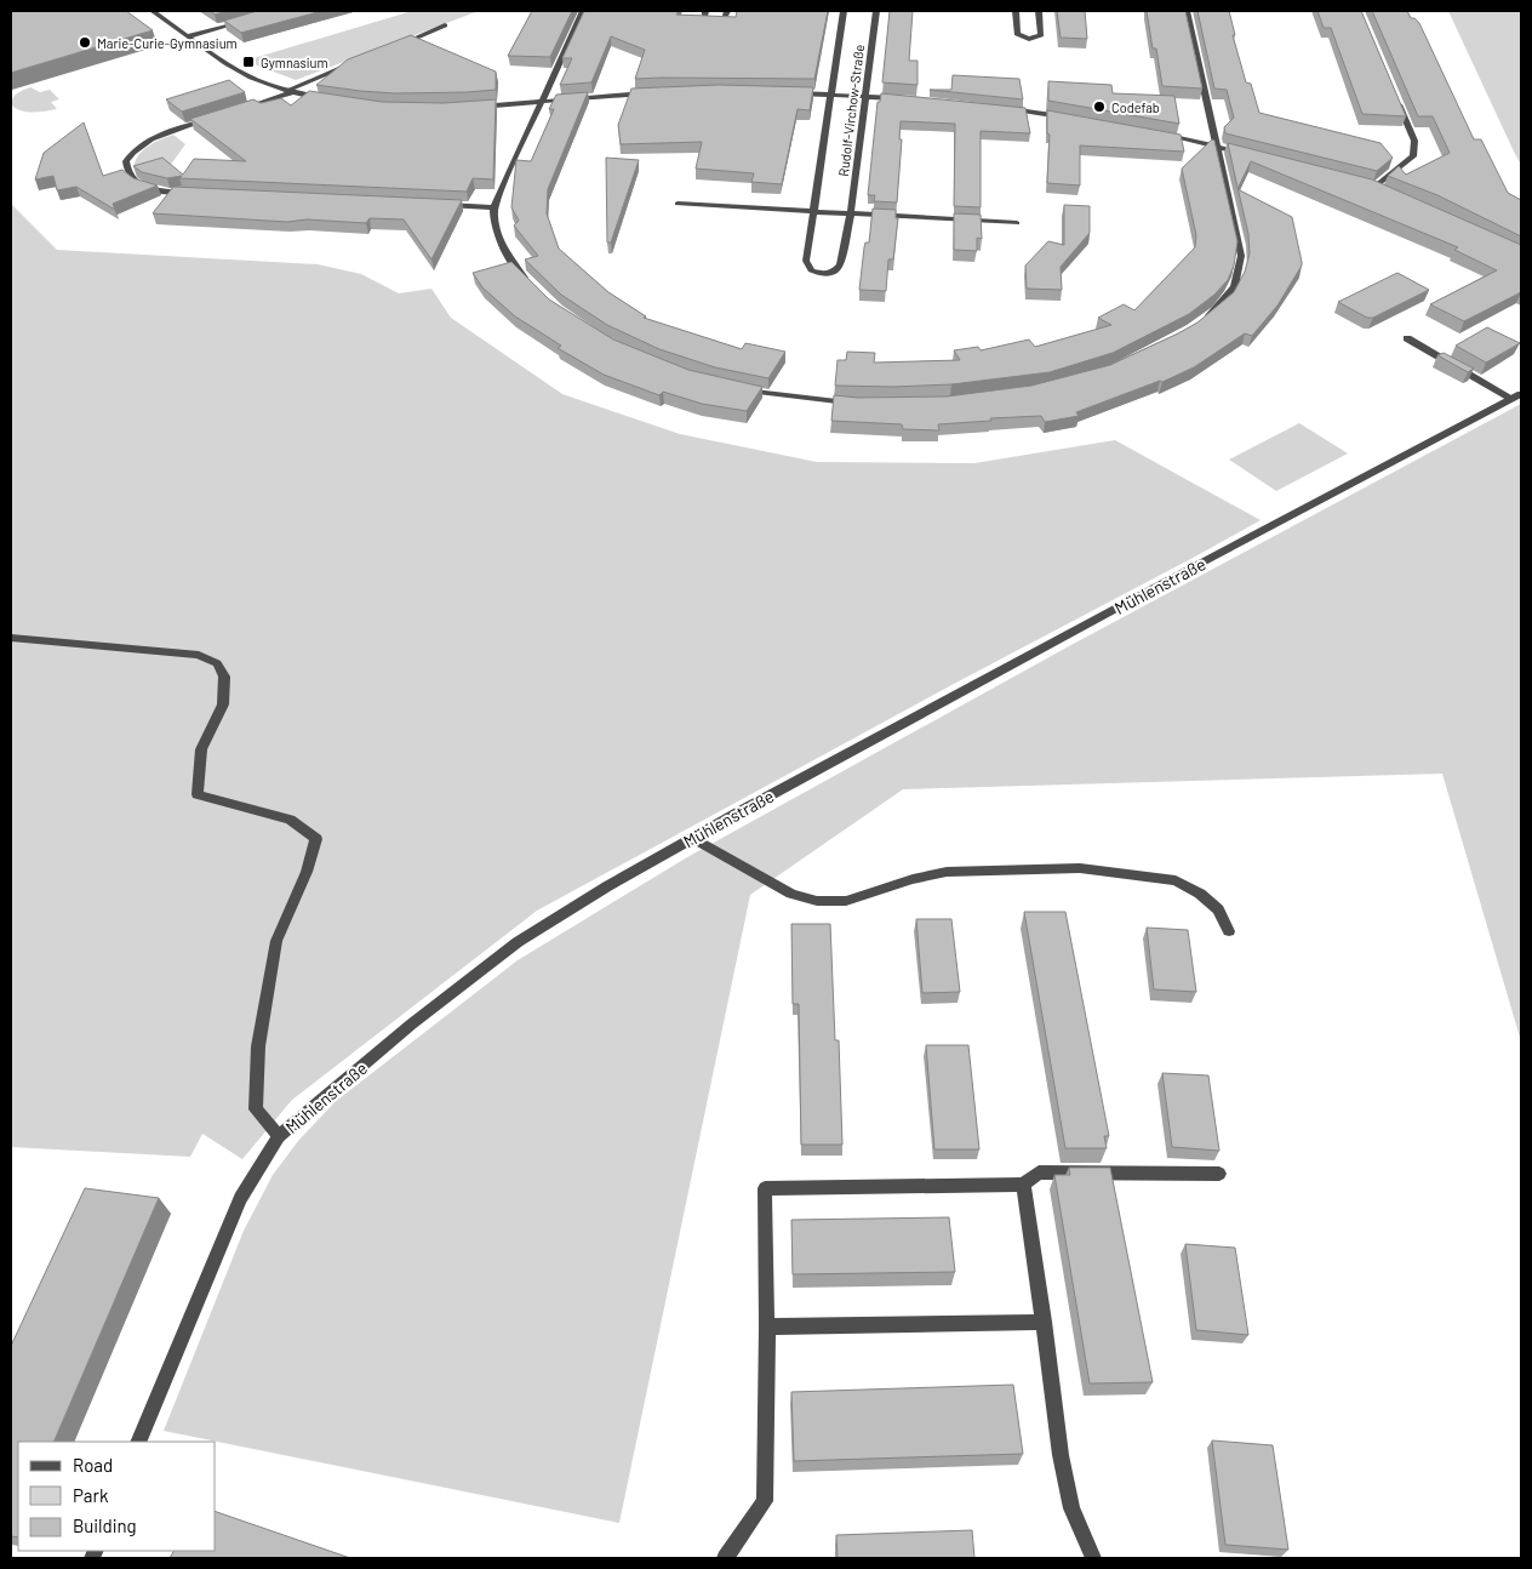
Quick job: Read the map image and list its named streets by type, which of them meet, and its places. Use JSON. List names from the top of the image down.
{
  "streets": {
    "street": ["Rudolf-Virchow-Straße", "Mühlenstraße"]
  },
  "places": {
    "other": ["Marie-Curie-Gymnasium", "Codefab"],
    "transit": ["Gymnasium"]
  },
  "legend": ["Road", "Park", "Building"]
}
